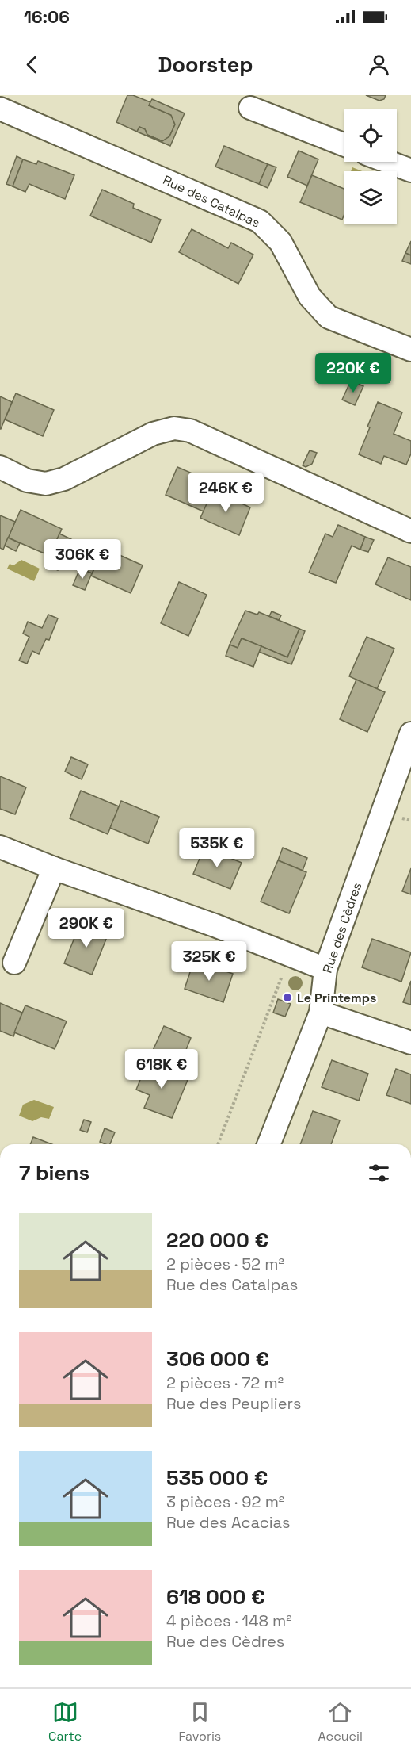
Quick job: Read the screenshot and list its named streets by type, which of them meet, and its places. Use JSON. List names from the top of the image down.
{
  "streets": {
    "street": ["Rue des Catalpas", "Rue des Cèdres"]
  },
  "places": ["Le Printemps"],
  "page": {
    "status": "16:06",
    "header": "Doorstep",
    "price": [
      "220K €",
      "246K €",
      "306K €",
      "535K €",
      "290K €",
      "325K €",
      "618K €"
    ],
    "heading": "7 biens",
    "list": [
      {
        "name": "220 000 €",
        "note": "2 pièces · 52 m² · Rue des Catalpas"
      },
      {
        "name": "306 000 €",
        "note": "2 pièces · 72 m² · Rue des Peupliers"
      },
      {
        "name": "535 000 €",
        "note": "3 pièces · 92 m² · Rue des Acacias"
      },
      {
        "name": "618 000 €",
        "note": "4 pièces · 148 m² · Rue des Cèdres"
      }
    ],
    "tabs": ["Carte", "Favoris", "Accueil"]
  }
}
